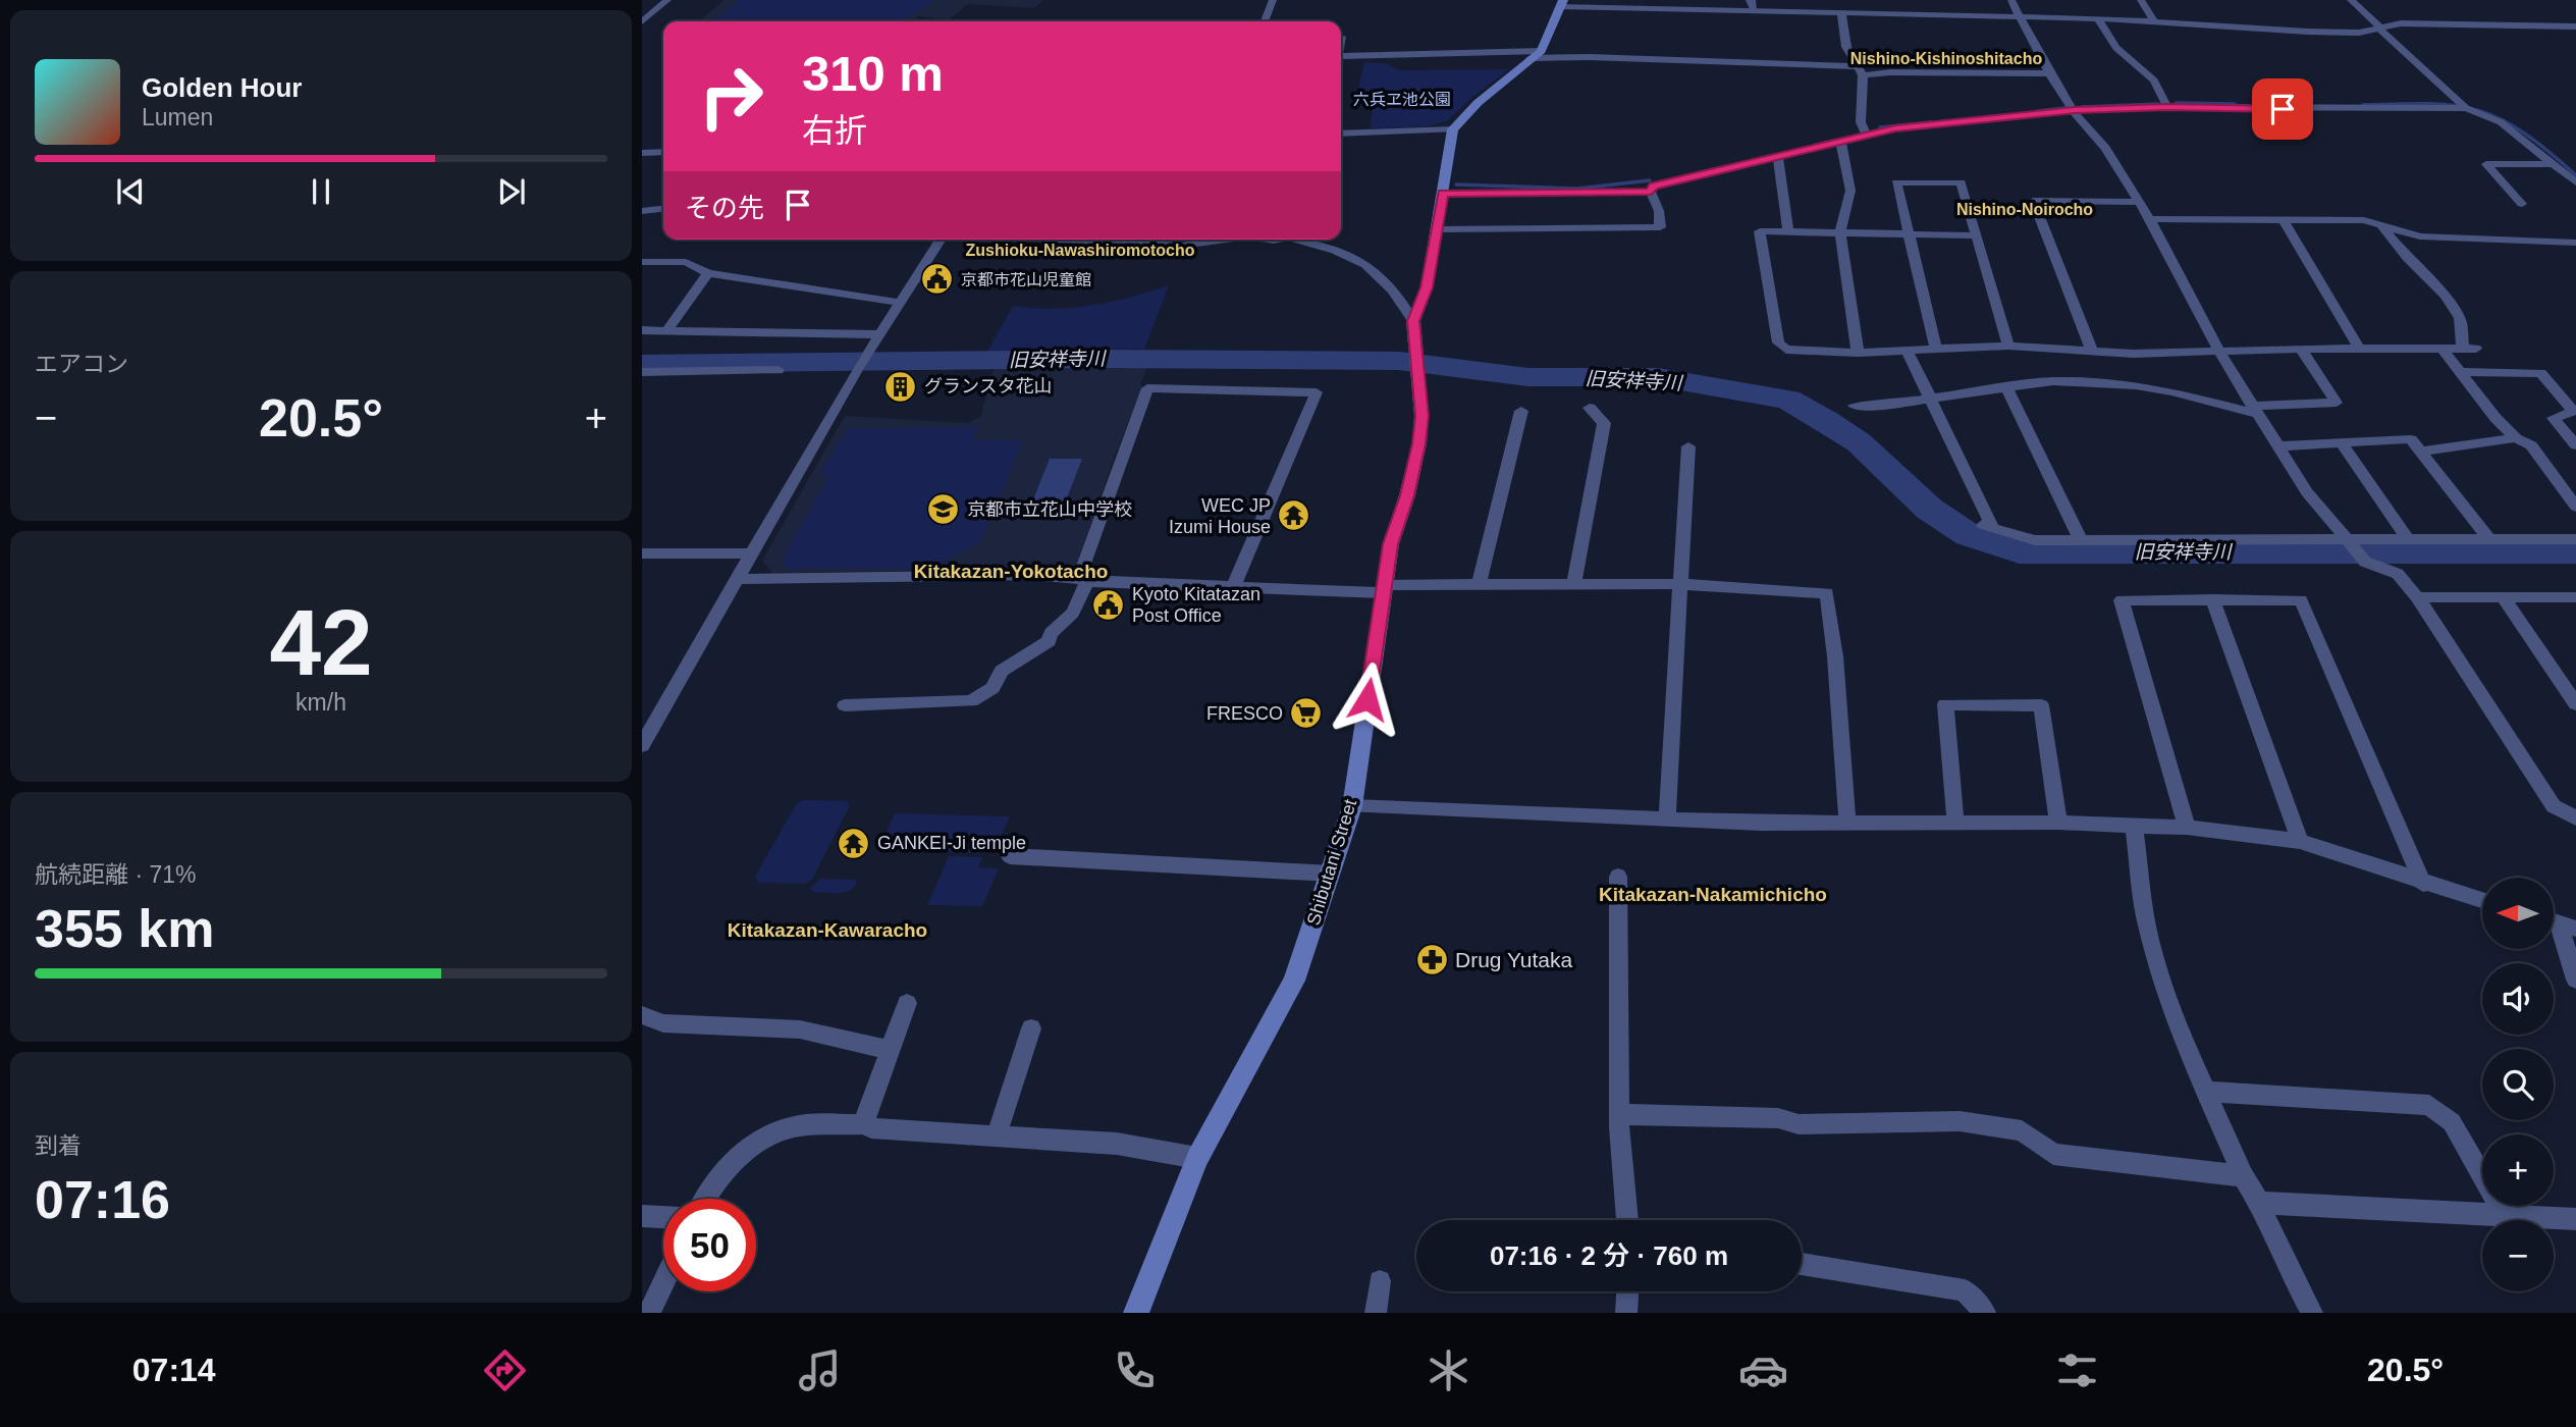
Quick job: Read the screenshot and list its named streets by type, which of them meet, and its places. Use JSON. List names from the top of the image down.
{
  "streets": {
    "main road": ["Shibutani Street"]
  },
  "districts": [
    "Nishino-Kishinoshitacho",
    "Nishino-Noirocho",
    "Zushioku-Nawashiromotocho",
    "Kitakazan-Yokotacho",
    "Kitakazan-Nakamichicho",
    "Kitakazan-Kawaracho"
  ],
  "water": ["旧安祥寺川"],
  "parks": ["六兵ヱ池公園"],
  "places": {
    "public building": ["京都市花山児童館", "Kyoto Kitatazan Post Office"],
    "building": ["グランスタ花山"],
    "school or university": ["京都市立花山中学校"],
    "temple": ["WEC JP Izumi House", "GANKEI-Ji temple"],
    "supermarket": ["FRESCO"],
    "pharmacy": ["Drug Yutaka"]
  },
  "north": "left",
  "page": {
    "turn": ["310 m", "右折"],
    "song": ["Golden Hour", "Lumen"],
    "then": "その先",
    "tile": [
      "エアコン",
      ["42", "km/h"],
      ["航続距離 · 71%", "355 km"],
      ["到着", "07:16"]
    ],
    "heat": ["−", "20.5°", "+"],
    "map_buttons": ["+", "−"],
    "limit": "50",
    "trip": "07:16 · 2 分 · 760 m",
    "tabs": ["07:14", "20.5°"]
  }
}
